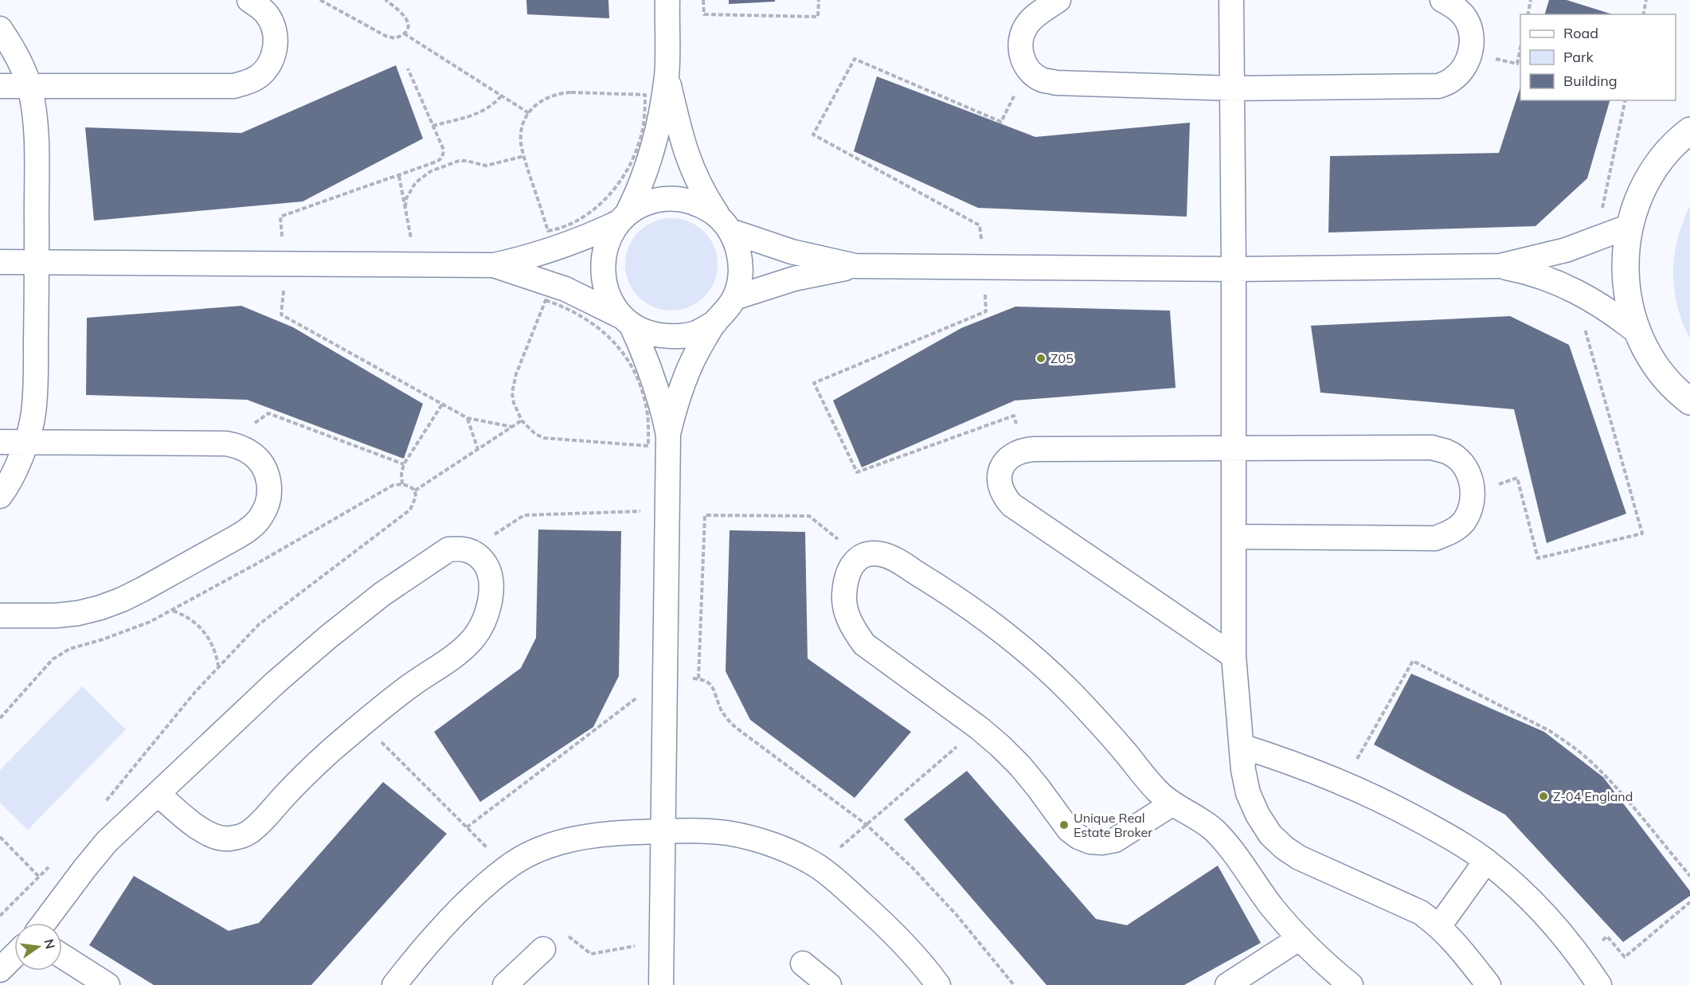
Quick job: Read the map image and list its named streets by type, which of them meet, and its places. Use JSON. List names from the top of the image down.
{
  "places": ["Z05", "Z-04 England", "Unique Real Estate Broker"],
  "legend": ["Road", "Park", "Building"],
  "north": "right"
}
